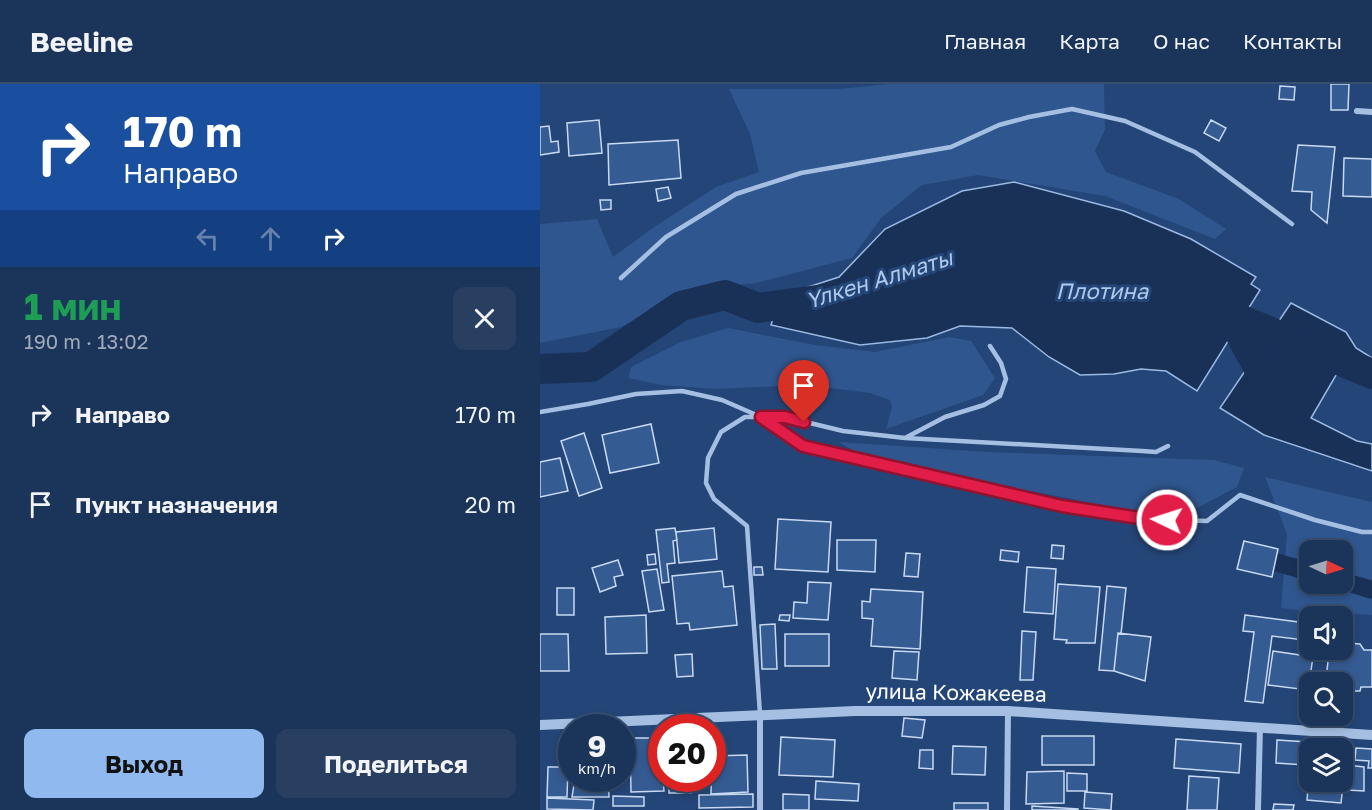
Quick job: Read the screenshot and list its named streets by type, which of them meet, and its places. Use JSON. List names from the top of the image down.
{
  "streets": {
    "street": ["улица Кожакеева"]
  },
  "water": ["Үлкен Алматы", "Плотина"],
  "north": "right",
  "page": {
    "header": "Beeline",
    "nav": [
      "Главная",
      "Карта",
      "О нас",
      "Контакты"
    ],
    "turn": ["170 m", "Направо"],
    "heading": ["1 мин", "190 m · 13:02"],
    "list": [
      {
        "name": "Направо",
        "value": "170 m"
      },
      {
        "name": "Пункт назначения",
        "value": "20 m"
      }
    ],
    "speed": "9 km/h",
    "limit": "20",
    "buttons": ["Выход", "Поделиться"]
  }
}
